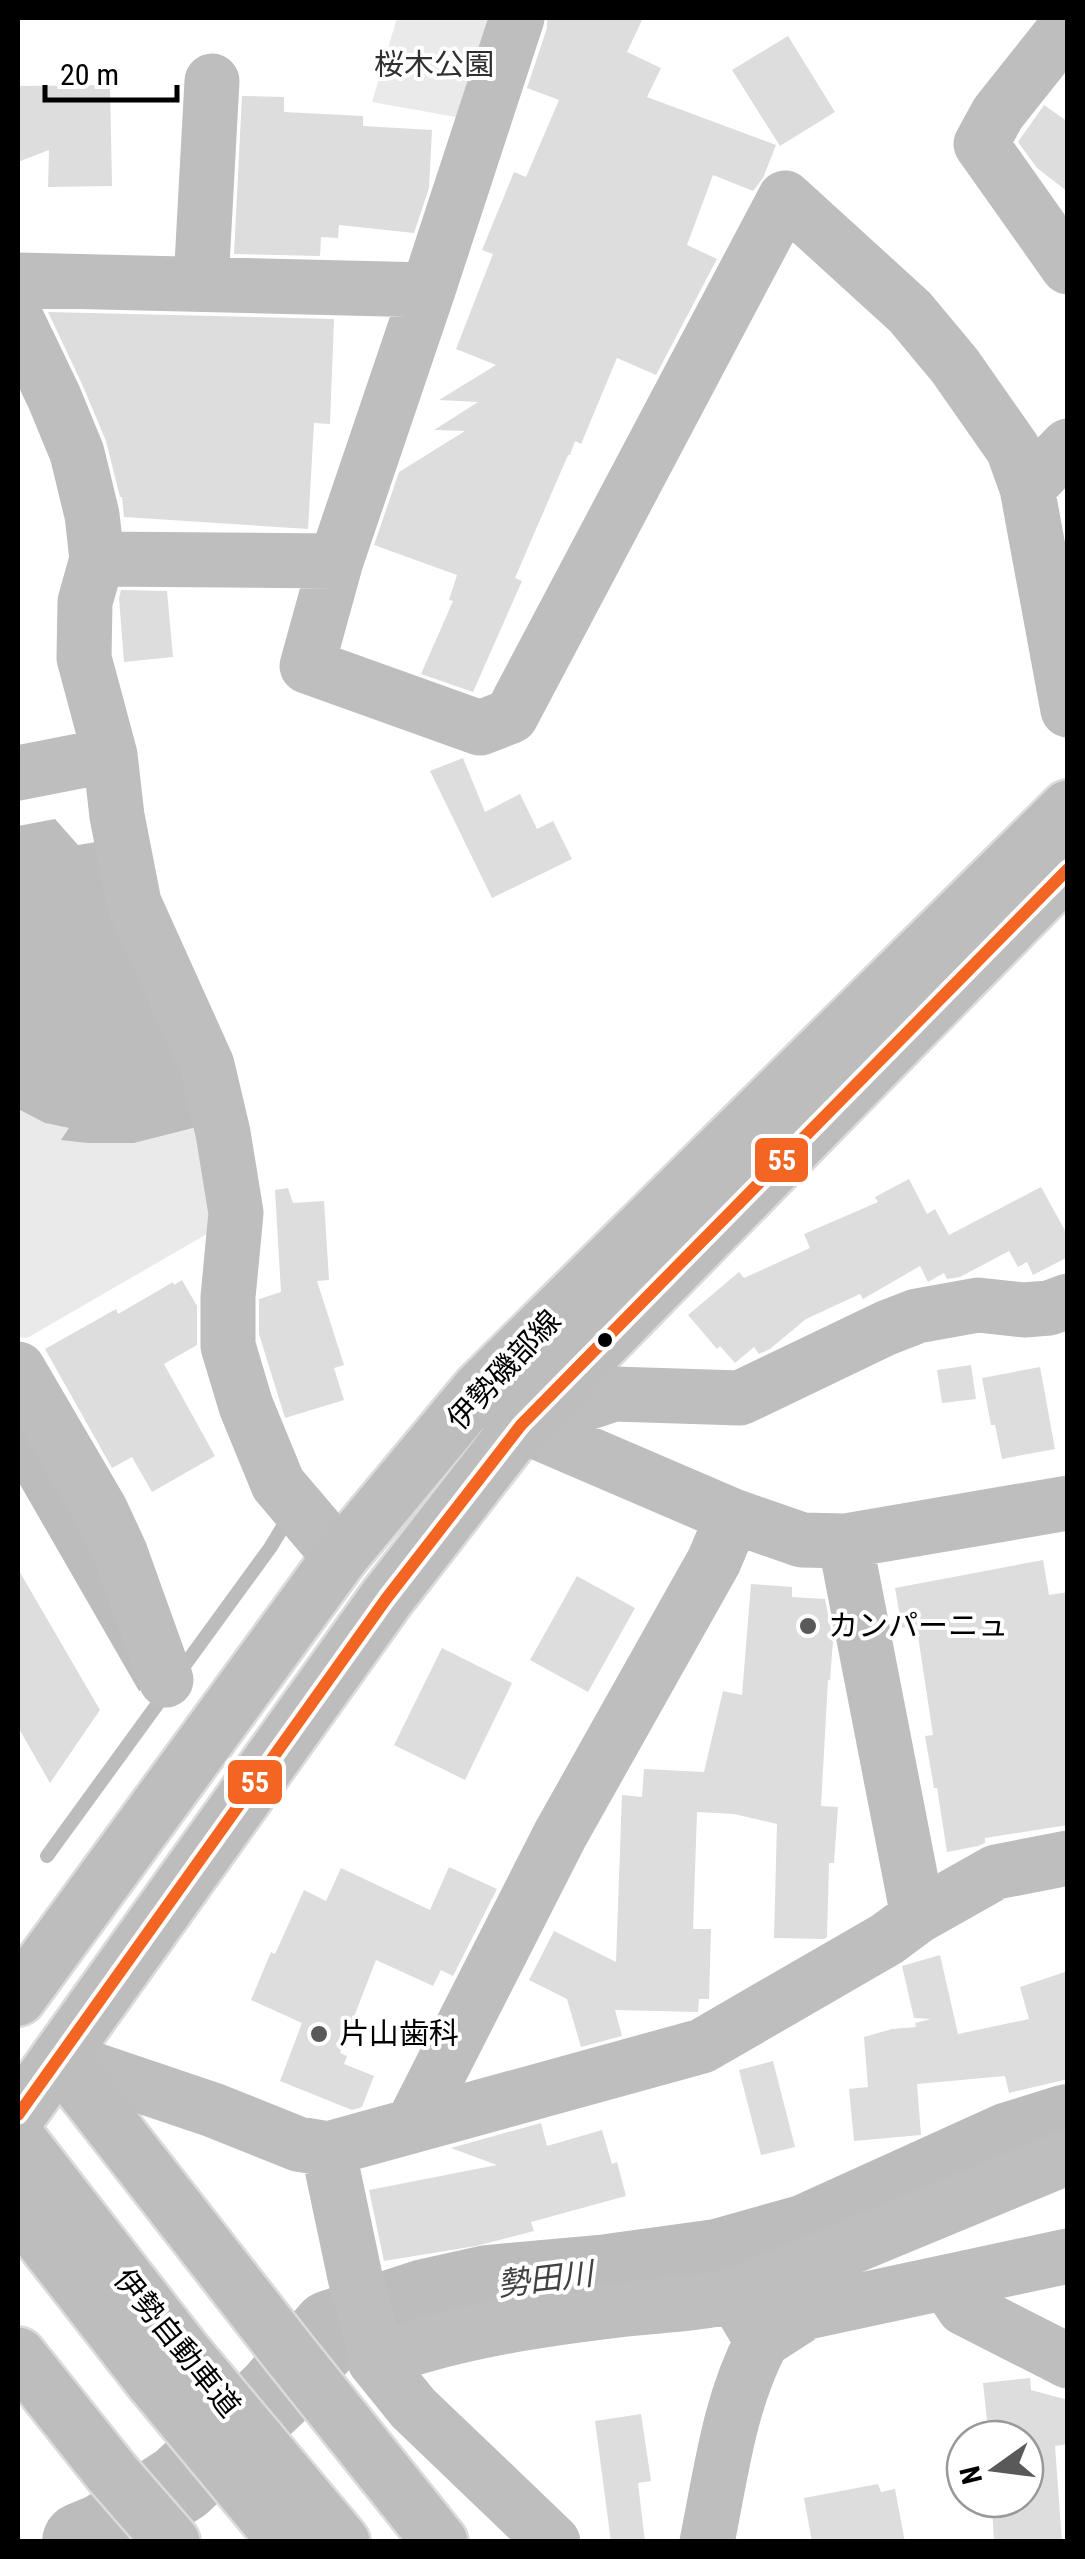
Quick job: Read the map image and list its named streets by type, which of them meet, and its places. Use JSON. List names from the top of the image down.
{
  "streets": {
    "main road": ["伊勢磯部線", "伊勢自動車道"]
  },
  "water": ["勢田川"],
  "parks": ["桜木公園"],
  "places": ["カンパーニュ", "片山歯科"],
  "lines": ["transit line 55"],
  "scale_bar": "20 m",
  "north": "left"
}
